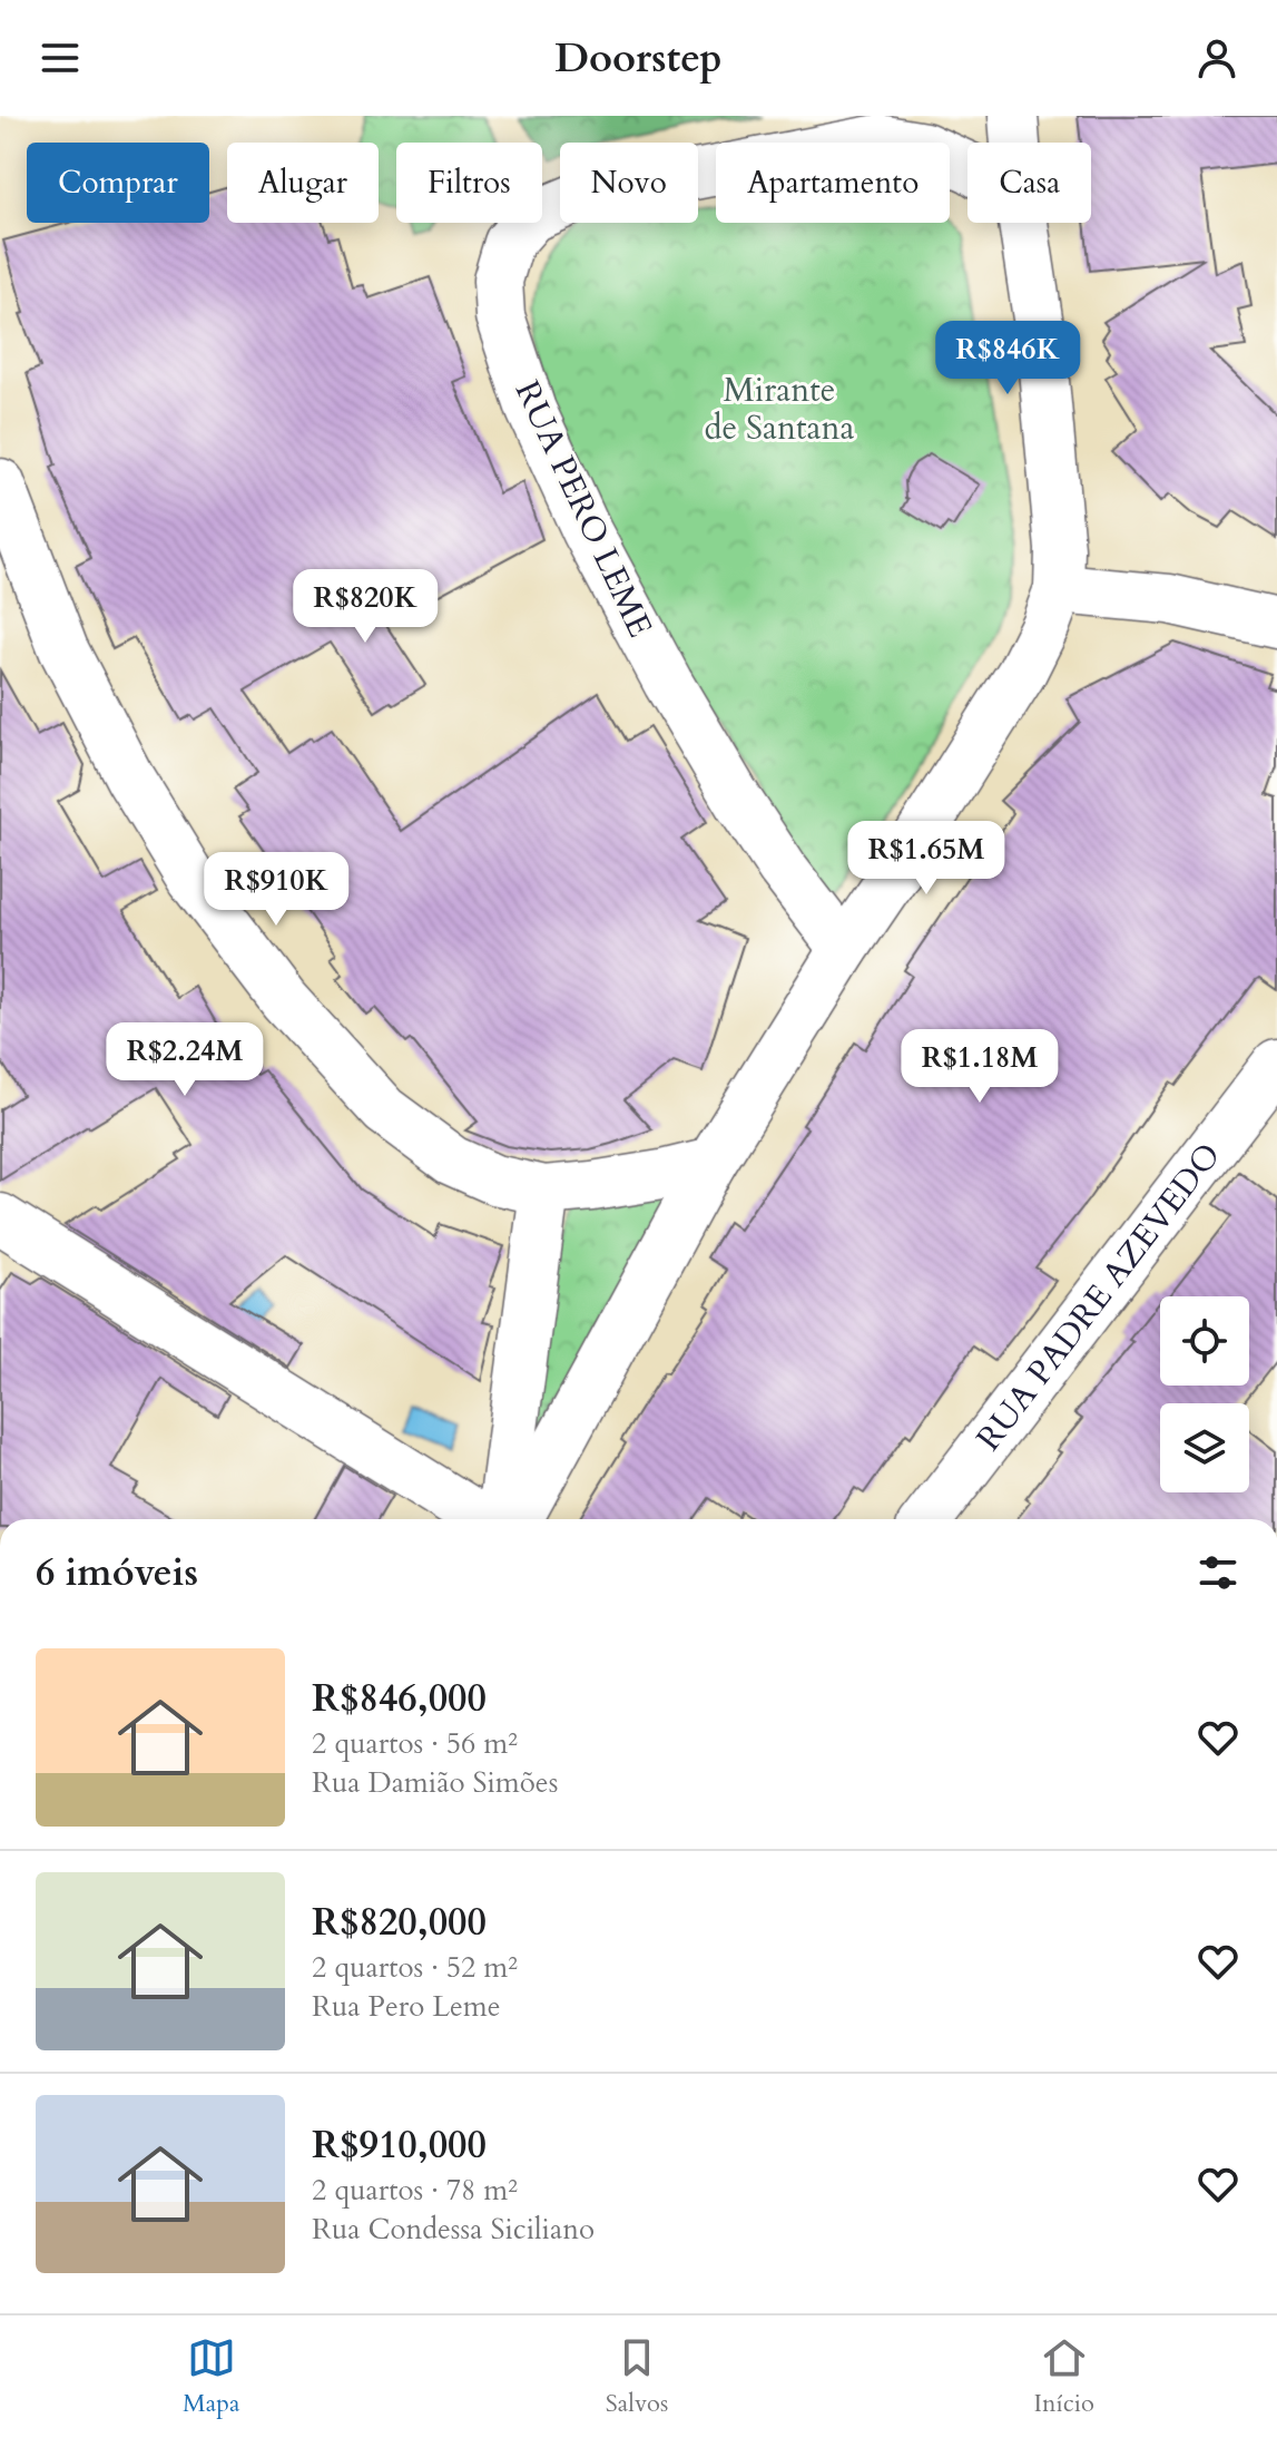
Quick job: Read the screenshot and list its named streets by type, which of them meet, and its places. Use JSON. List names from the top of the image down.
{
  "streets": {
    "street": ["RUA PERO LEME", "RUA PADRE AZEVEDO"]
  },
  "parks": ["Mirante de Santana"],
  "page": {
    "header": "Doorstep",
    "chip": [
      "Comprar",
      "Alugar",
      "Filtros",
      "Novo",
      "Apartamento",
      "Casa"
    ],
    "price": [
      "R$846K",
      "R$820K",
      "R$1.65M",
      "R$910K",
      "R$2.24M",
      "R$1.18M"
    ],
    "heading": "6 imóveis",
    "list": [
      {
        "name": "R$846,000",
        "note": "2 quartos · 56 m² · Rua Damião Simões"
      },
      {
        "name": "R$820,000",
        "note": "2 quartos · 52 m² · Rua Pero Leme"
      },
      {
        "name": "R$910,000",
        "note": "2 quartos · 78 m² · Rua Condessa Siciliano"
      }
    ],
    "tabs": ["Mapa", "Salvos", "Início"]
  }
}
